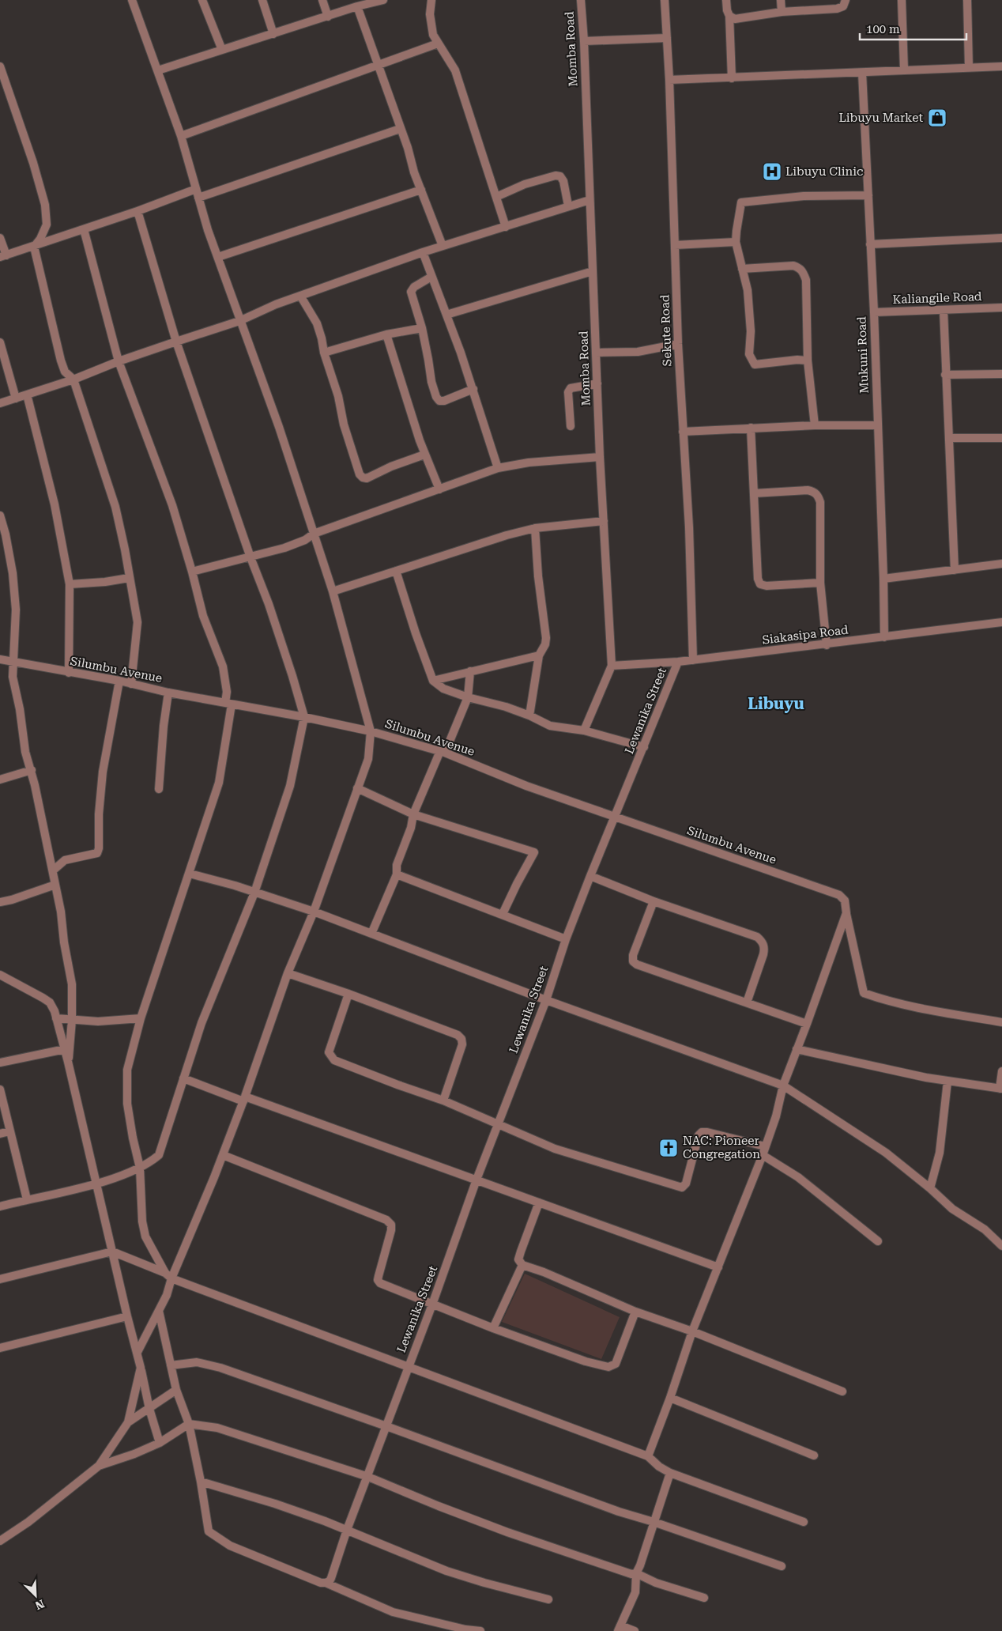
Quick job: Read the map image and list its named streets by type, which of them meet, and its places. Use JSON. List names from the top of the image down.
{
  "streets": {
    "street": [
      "Momba Road",
      "Kaliangile Road",
      "Sekute Road",
      "Mukuni Road",
      "Siakasipa Road",
      "Silumbu Avenue",
      "Lewanika Street"
    ]
  },
  "crossings": [
    ["Momba Road", "Siakasipa Road"],
    ["Kaliangile Road", "Mukuni Road"],
    ["Sekute Road", "Siakasipa Road"],
    ["Mukuni Road", "Siakasipa Road"],
    ["Siakasipa Road", "Lewanika Street"],
    ["Silumbu Avenue", "Lewanika Street"]
  ],
  "districts": ["Libuyu"],
  "places": {
    "shop": ["Libuyu Market"],
    "hospital": ["Libuyu Clinic"],
    "church": ["NAC: Pioneer Congregation"]
  },
  "scale_bar": "100 m",
  "north": "bottom right"
}
